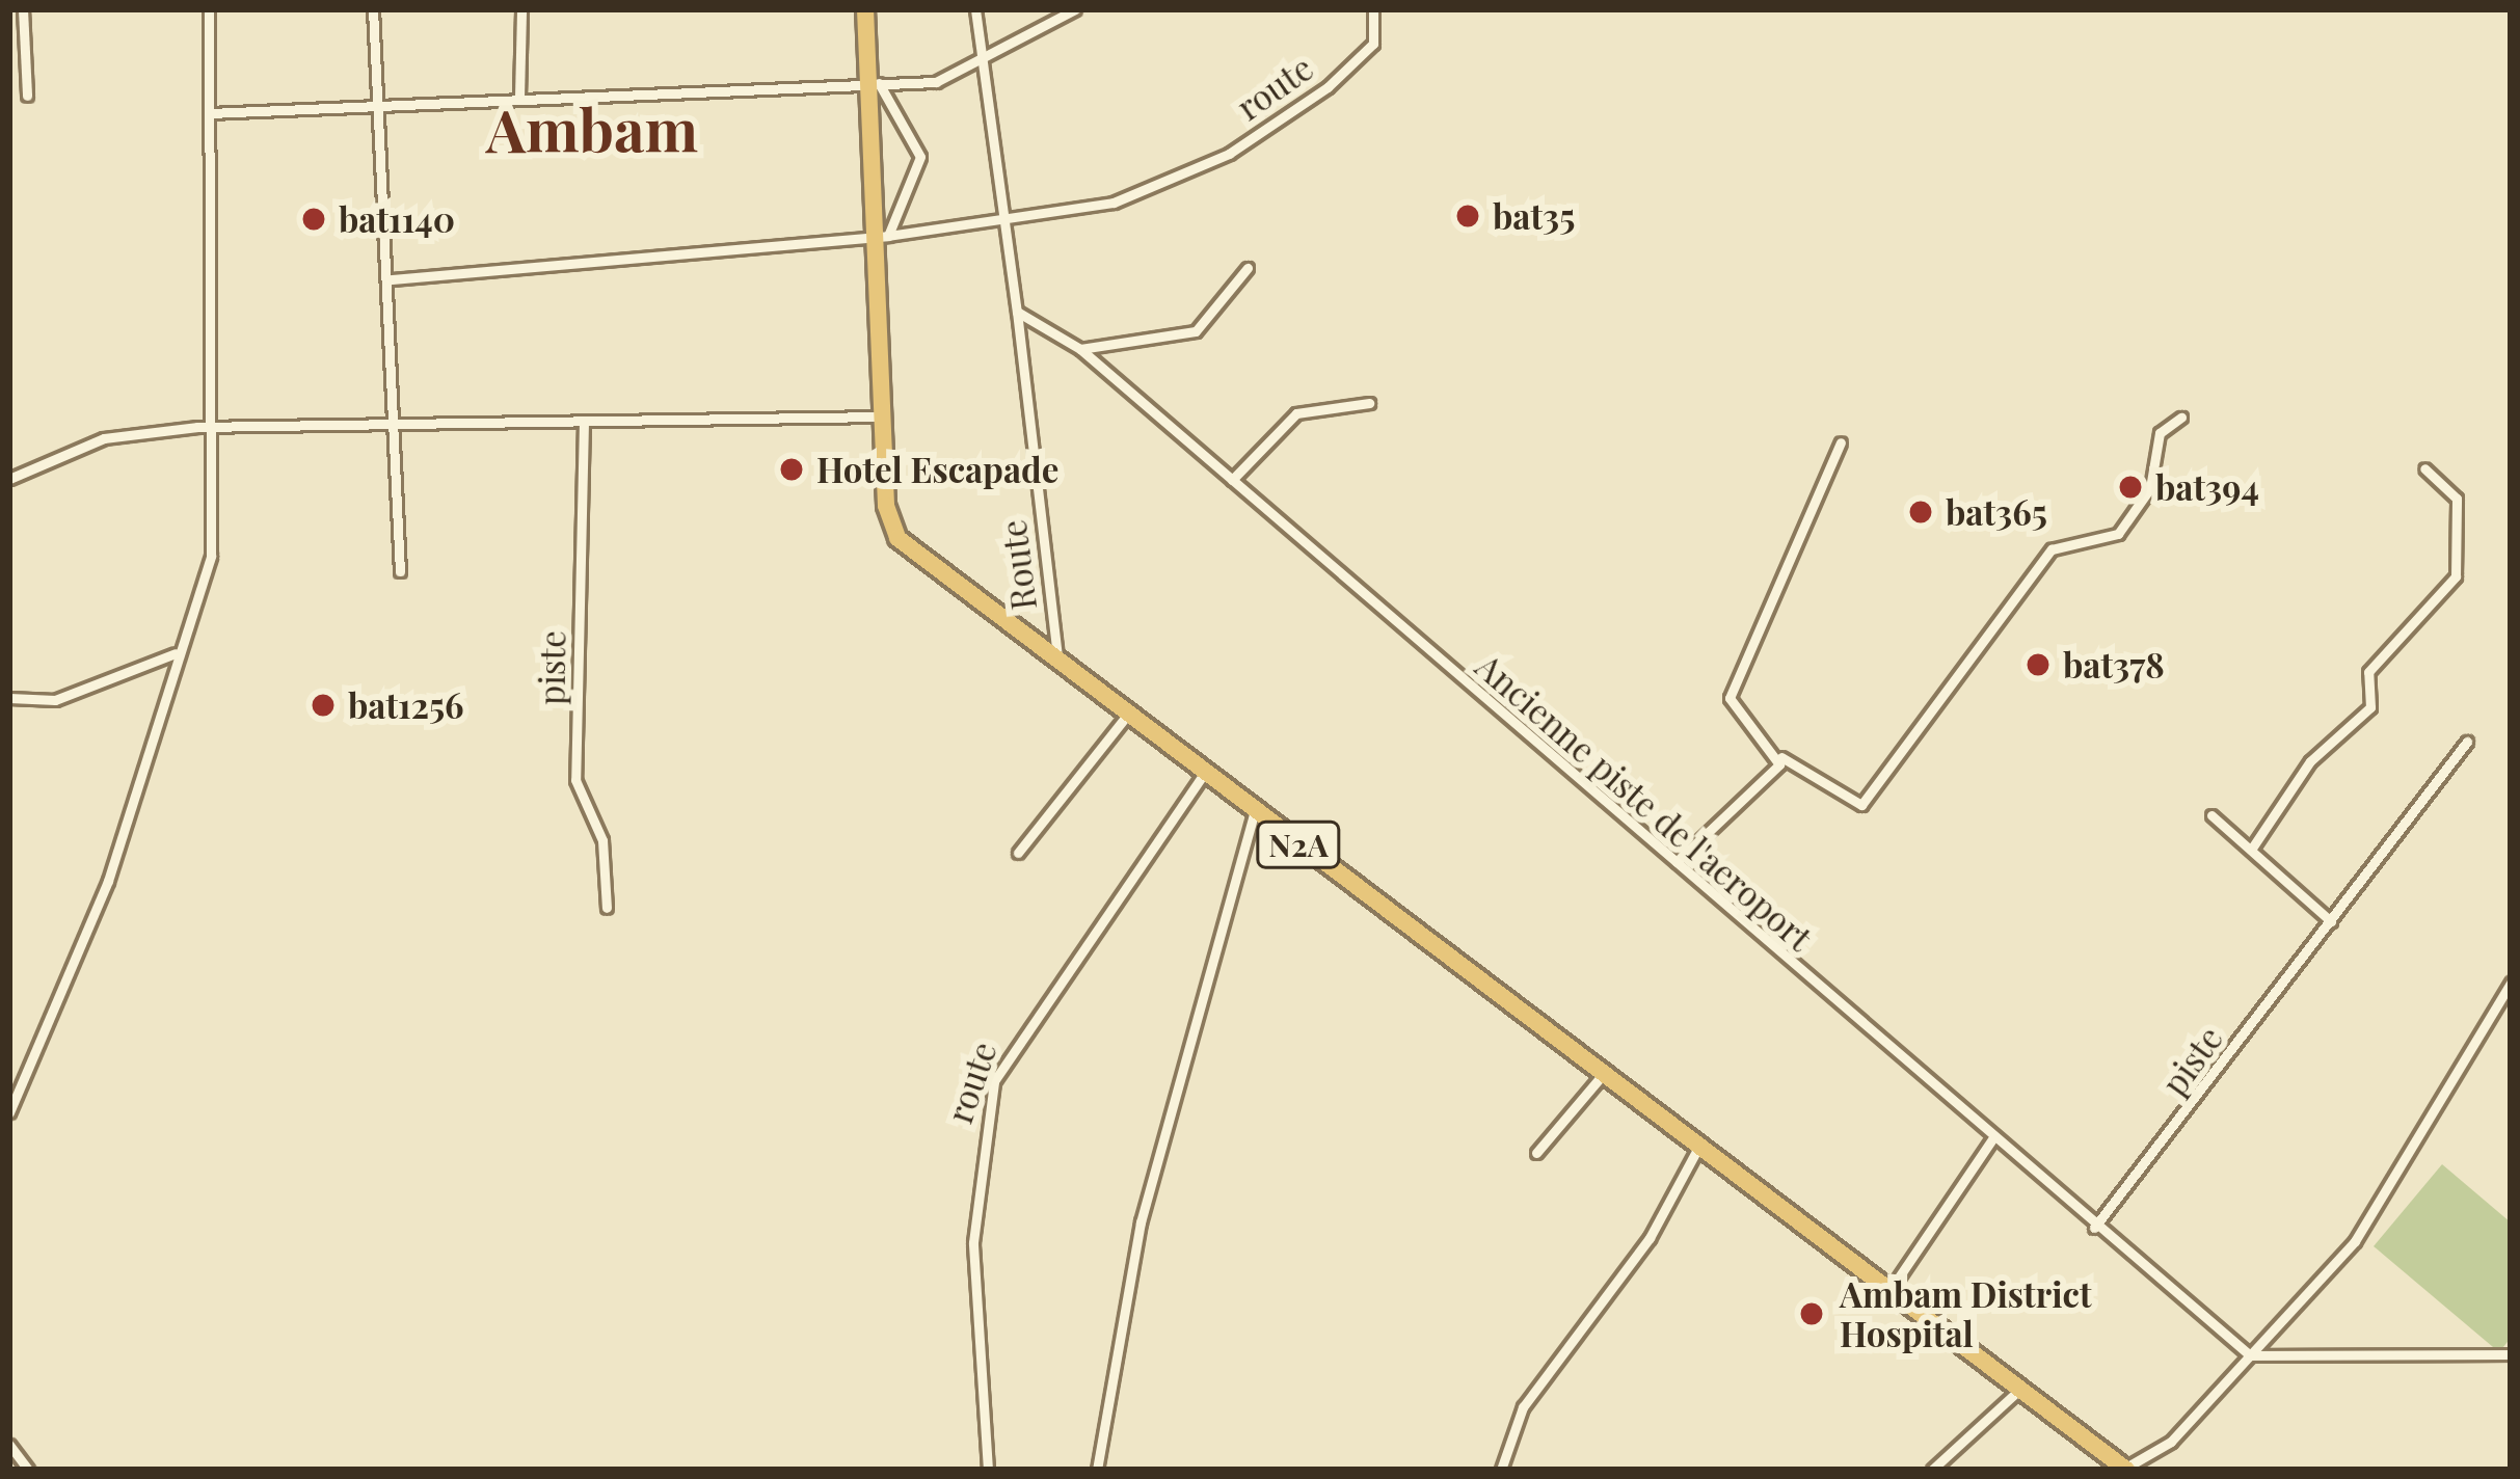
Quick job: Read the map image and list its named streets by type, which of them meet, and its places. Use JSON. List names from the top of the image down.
{
  "streets": {
    "highway": ["N2A"],
    "street": [
      "route",
      "Route",
      "piste",
      "Ancienne piste de l'aeroport"
    ]
  },
  "crossings": [
    ["route", "N2A"],
    ["Route", "Ancienne piste de l'aeroport"],
    ["Route", "N2A"],
    ["piste", "Ancienne piste de l'aeroport"]
  ],
  "districts": ["Ambam"],
  "places": [
    "bat35",
    "bat1140",
    "Hotel Escapade",
    "bat394",
    "bat365",
    "bat378",
    "bat1256",
    "Ambam District Hospital"
  ]
}
